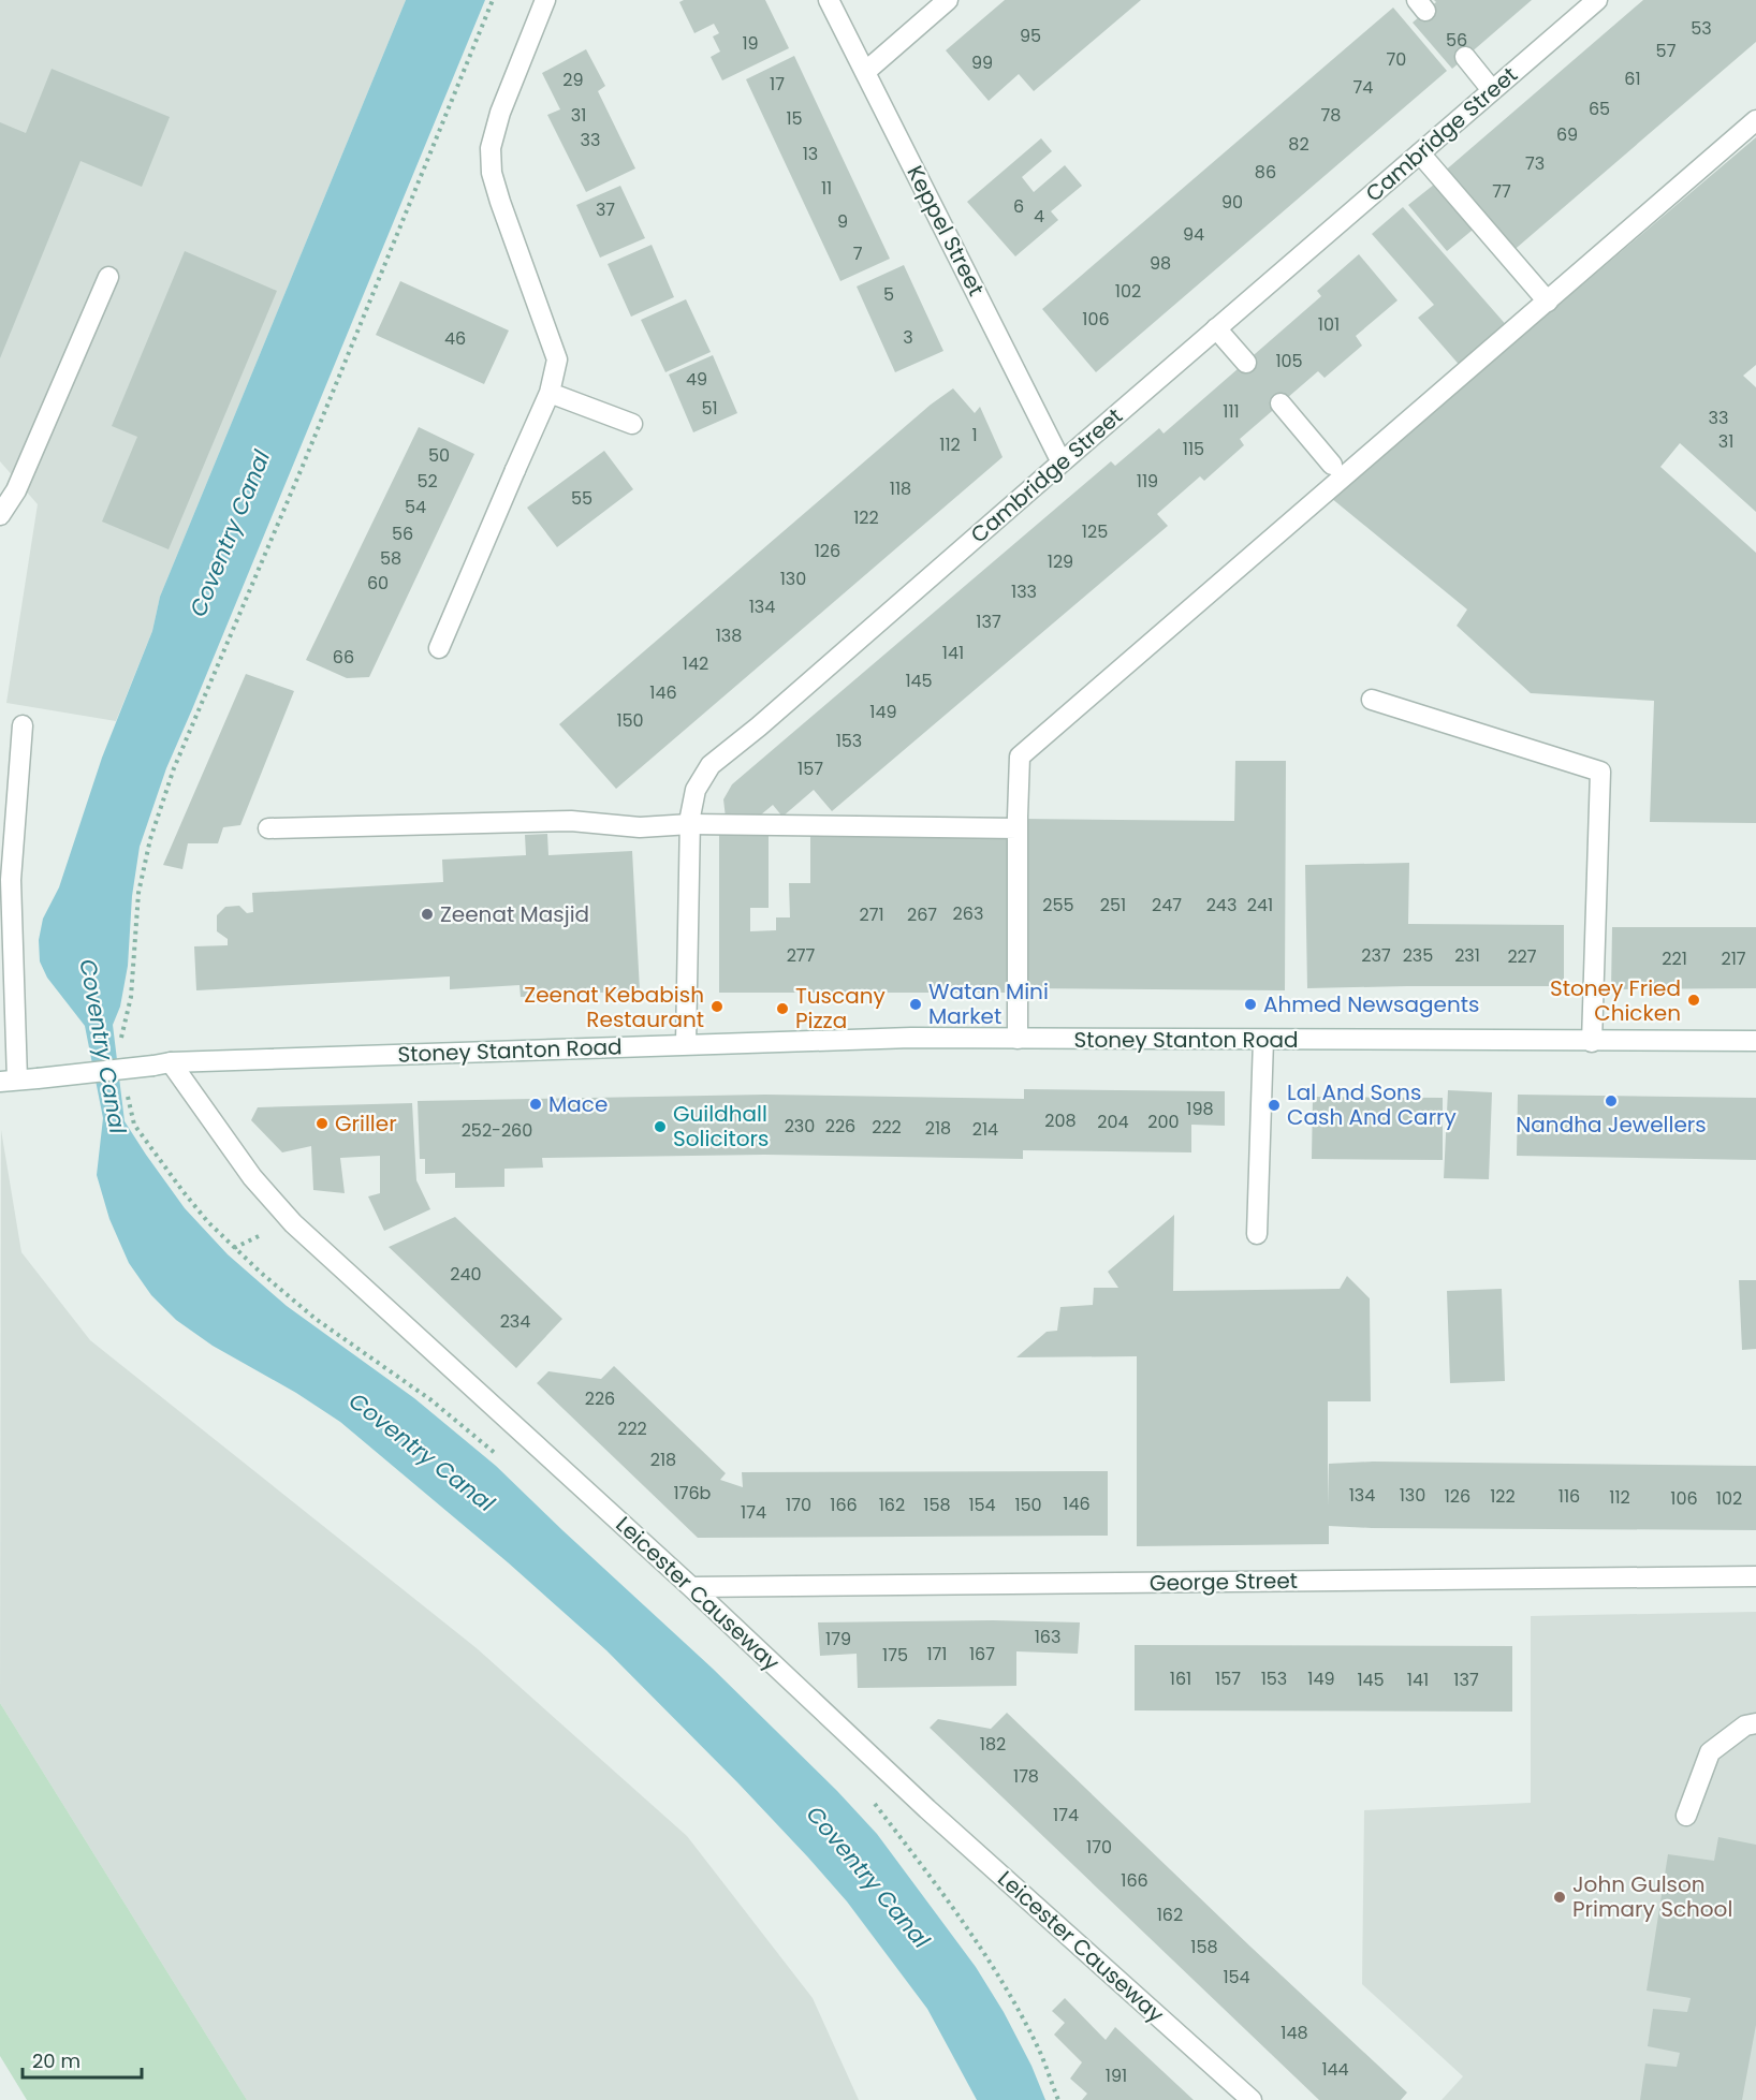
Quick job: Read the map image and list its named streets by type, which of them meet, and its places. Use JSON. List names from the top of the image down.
{
  "streets": {
    "street": [
      "Cambridge Street",
      "Keppel Street",
      "Stoney Stanton Road",
      "George Street",
      "Leicester Causeway"
    ]
  },
  "crossings": [
    ["Cambridge Street", "Keppel Street"],
    ["Cambridge Street", "Stoney Stanton Road"],
    ["Stoney Stanton Road", "Leicester Causeway"],
    ["George Street", "Leicester Causeway"]
  ],
  "water": ["Coventry Canal"],
  "places": [
    "Zeenat Masjid",
    "Stoney Fried Chicken",
    "Watan Mini Market",
    "Ahmed Newsagents",
    "Zeenat Kebabish Restaurant",
    "Tuscany Pizza",
    "Nandha Jewellers",
    "Mace",
    "Lal And Sons Cash And Carry",
    "Griller",
    "Guildhall Solicitors",
    "John Gulson Primary School"
  ],
  "house_numbers": [
    "53",
    "95",
    "56",
    "19",
    "57",
    "70",
    "99",
    "61",
    "29",
    "17",
    "74",
    "65",
    "31",
    "78",
    "15",
    "69",
    "33",
    "82",
    "13",
    "73",
    "86",
    "11",
    "77",
    "90",
    "6",
    "37",
    "4",
    "9",
    "94",
    "7",
    "98",
    "102",
    "5",
    "106",
    "101",
    "3",
    "46",
    "105",
    "49",
    "51",
    "111",
    "33",
    "1",
    "31",
    "112",
    "115",
    "50",
    "52",
    "119",
    "118",
    "55",
    "54",
    "122",
    "125",
    "56",
    "126",
    "58",
    "129",
    "130",
    "60",
    "133",
    "134",
    "137",
    "138",
    "141",
    "66",
    "142",
    "145",
    "146",
    "149",
    "150",
    "153",
    "157",
    "255",
    "251",
    "247",
    "243",
    "241",
    "263",
    "271",
    "267",
    "277",
    "237",
    "235",
    "231",
    "227",
    "221",
    "217",
    "198",
    "208",
    "204",
    "200",
    "230",
    "226",
    "222",
    "218",
    "214",
    "252-260",
    "240",
    "234",
    "226",
    "222",
    "218",
    "176b",
    "134",
    "130",
    "126",
    "122",
    "116",
    "112",
    "106",
    "102",
    "146",
    "170",
    "166",
    "162",
    "158",
    "154",
    "150",
    "174",
    "163",
    "179",
    "171",
    "167",
    "175",
    "161",
    "157",
    "153",
    "149",
    "145",
    "141",
    "137",
    "182",
    "178",
    "174",
    "170",
    "166",
    "162",
    "158",
    "154",
    "148",
    "144",
    "191"
  ],
  "scale_bar": "20 m"
}
